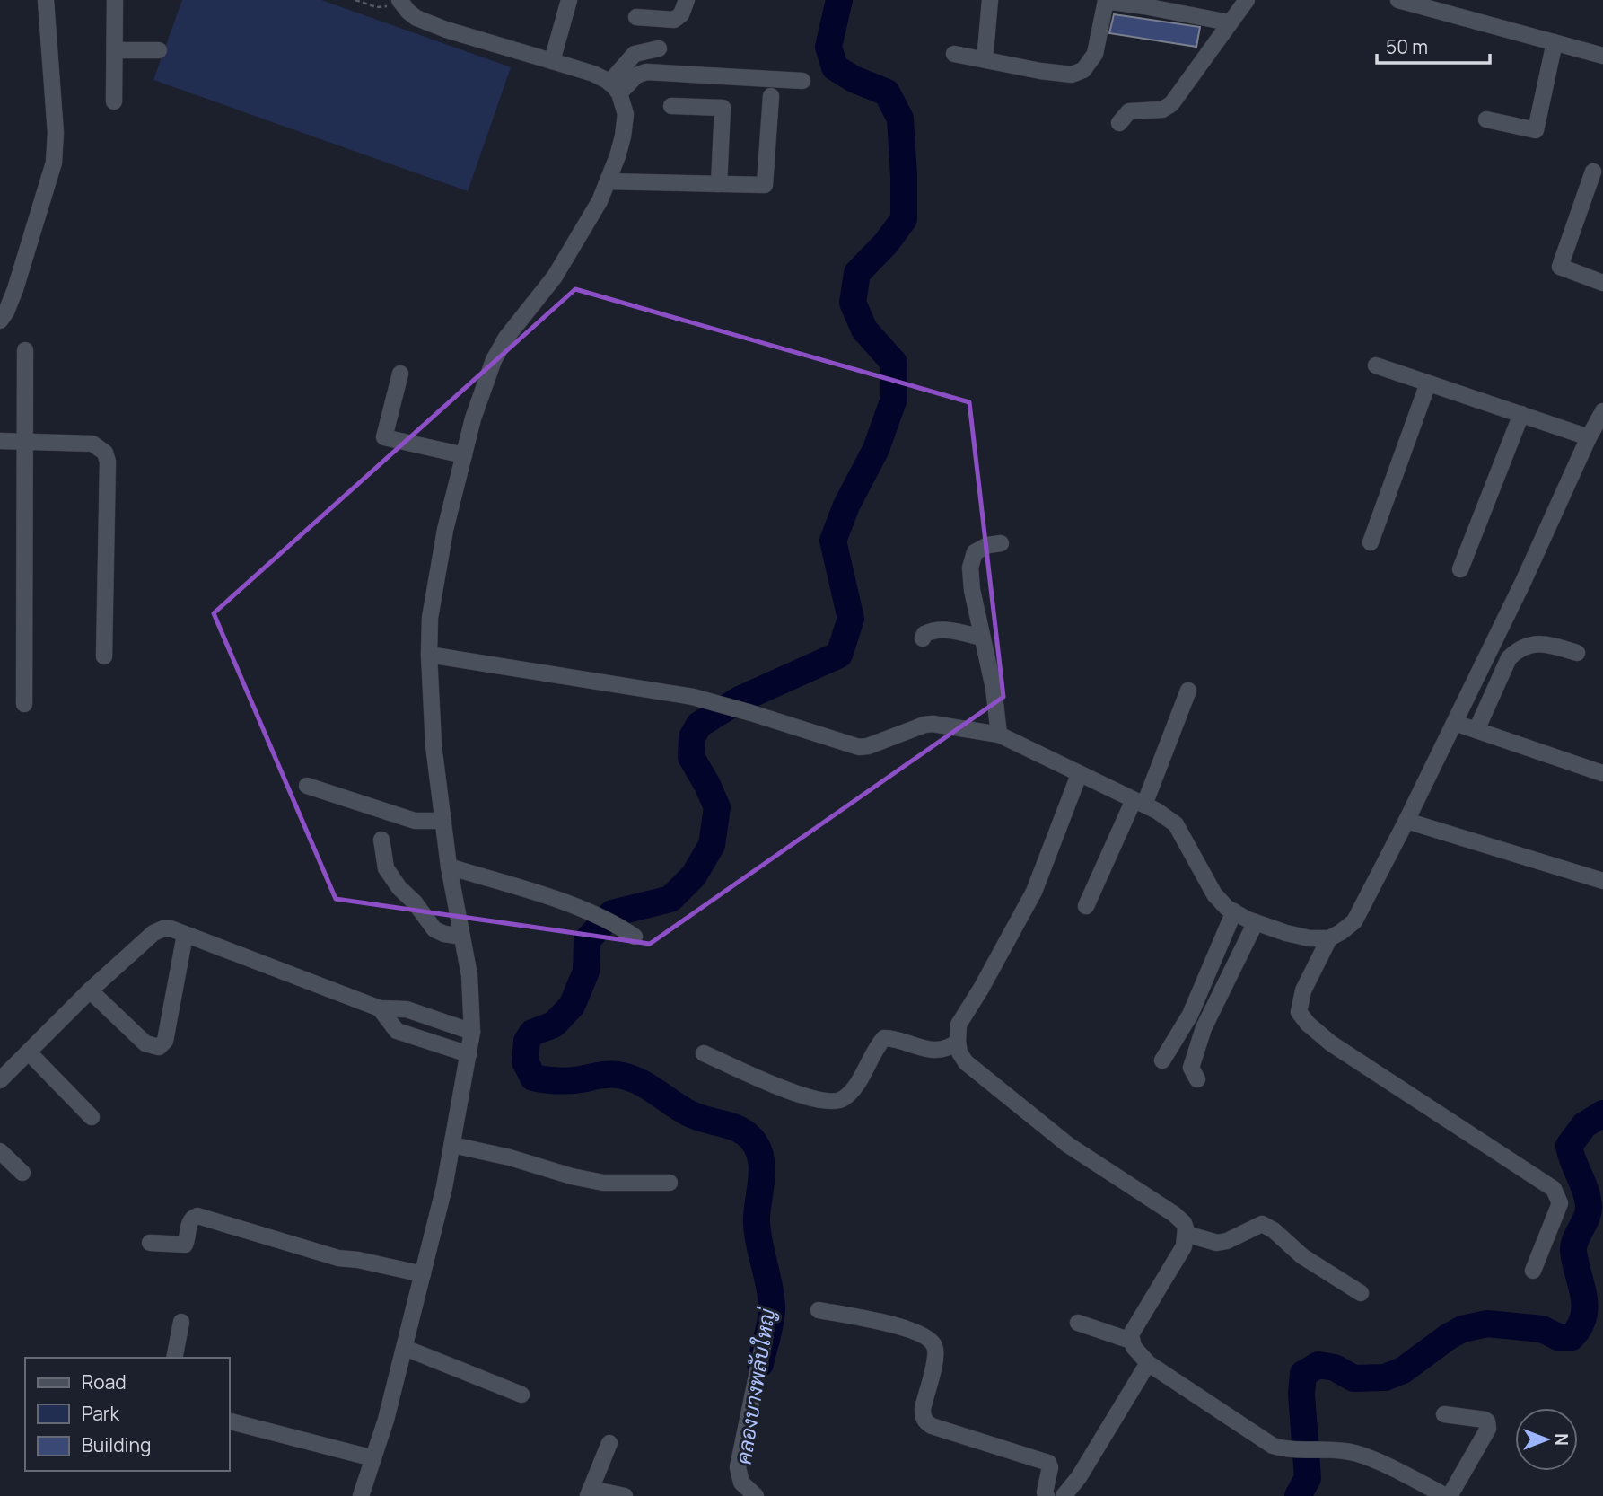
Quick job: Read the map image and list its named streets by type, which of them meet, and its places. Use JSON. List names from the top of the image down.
{
  "water": ["คลองบางพลับใหญ่"],
  "legend": ["Road", "Park", "Building"],
  "scale_bar": "50 m",
  "north": "right"
}
